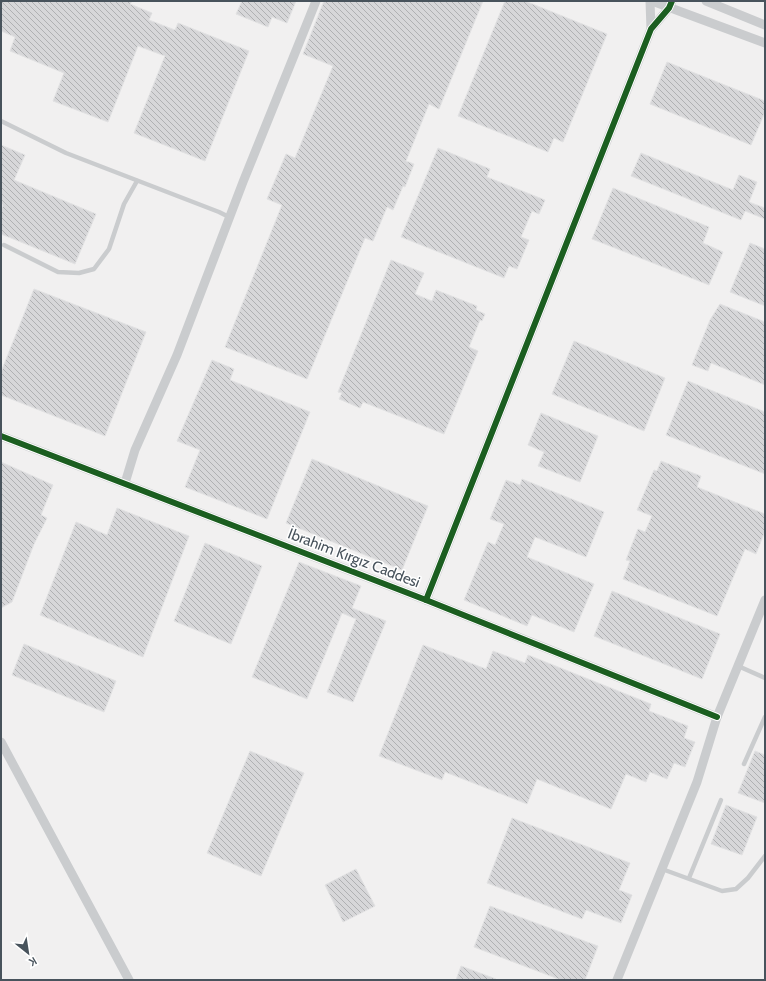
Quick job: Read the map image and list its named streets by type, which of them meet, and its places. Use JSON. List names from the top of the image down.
{
  "streets": {
    "street": ["İbrahim Kırgız Caddesi"]
  },
  "north": "bottom right"
}
